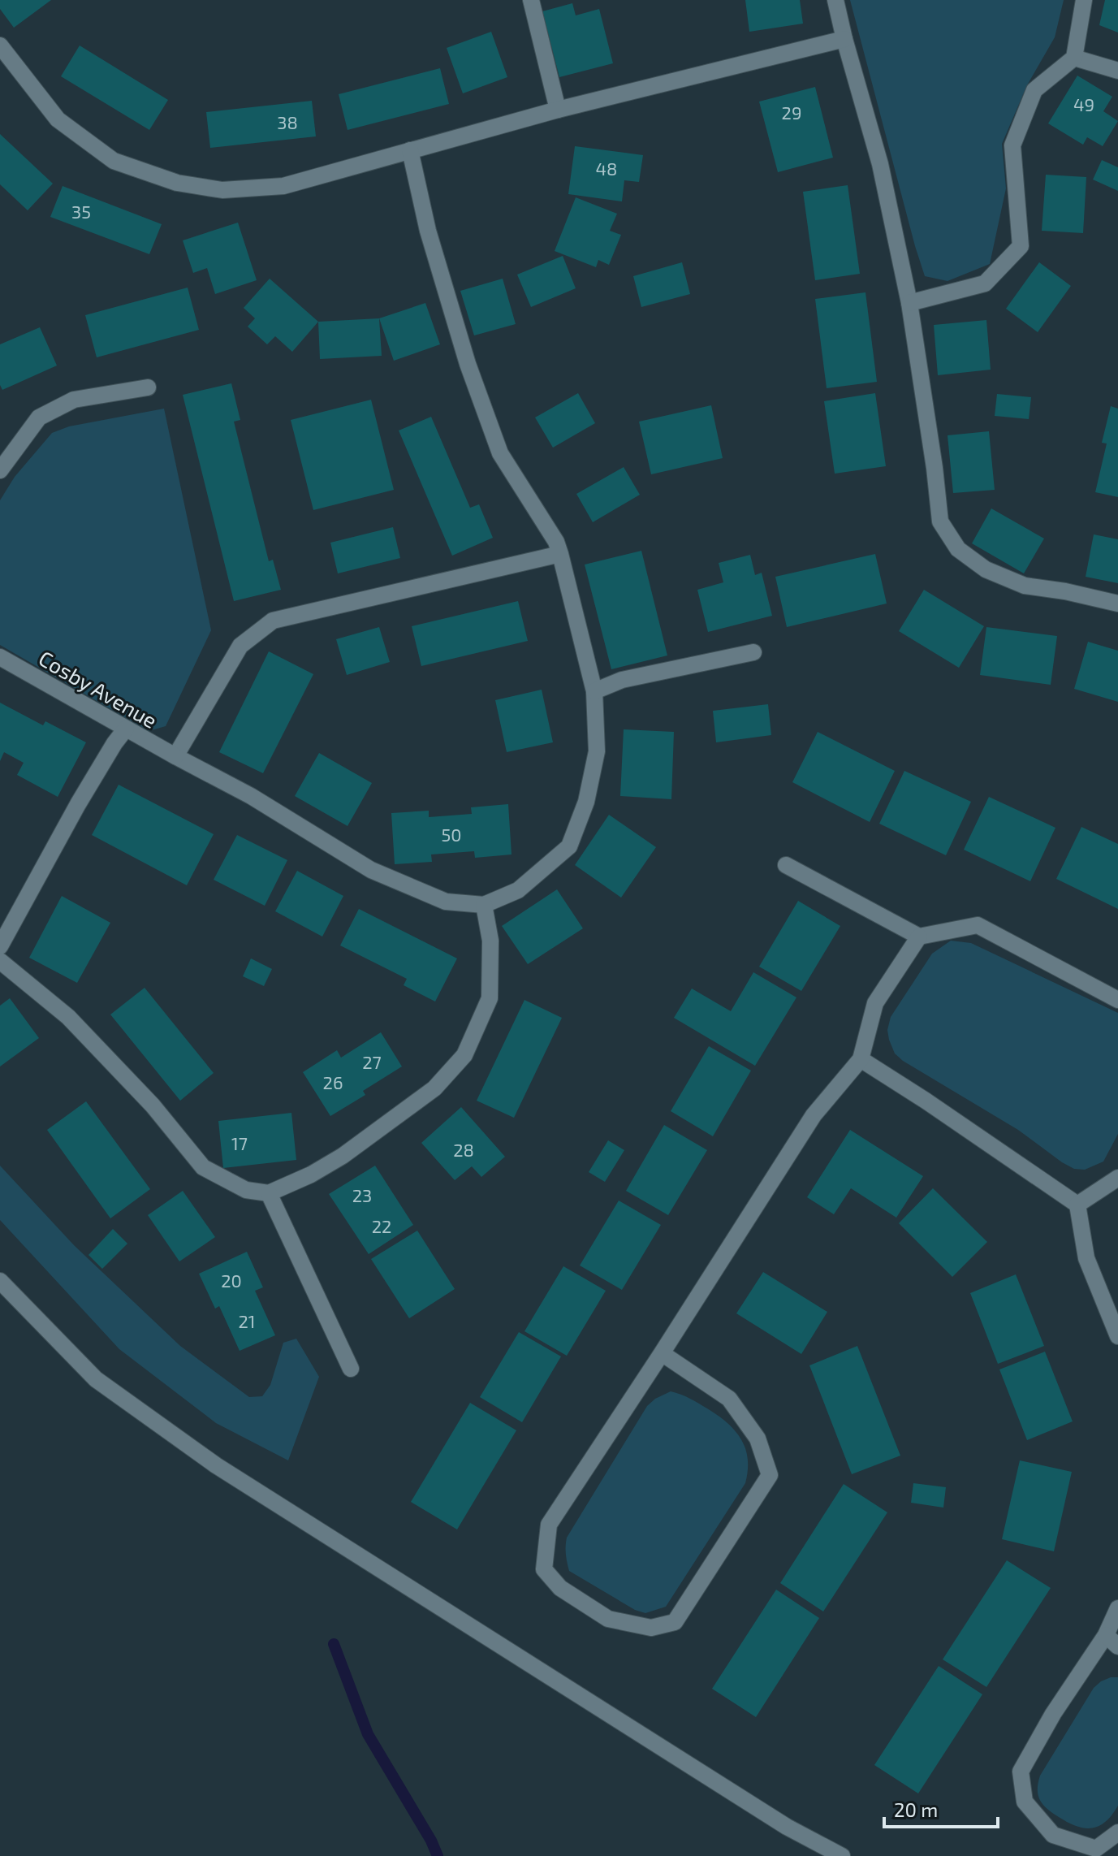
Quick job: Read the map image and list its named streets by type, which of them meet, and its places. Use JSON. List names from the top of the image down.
{
  "streets": {
    "street": ["Cosby Avenue"]
  },
  "house_numbers": [
    "49",
    "29",
    "38",
    "48",
    "35",
    "50",
    "27",
    "26",
    "17",
    "28",
    "23",
    "22",
    "20",
    "21"
  ],
  "scale_bar": "20 m"
}
